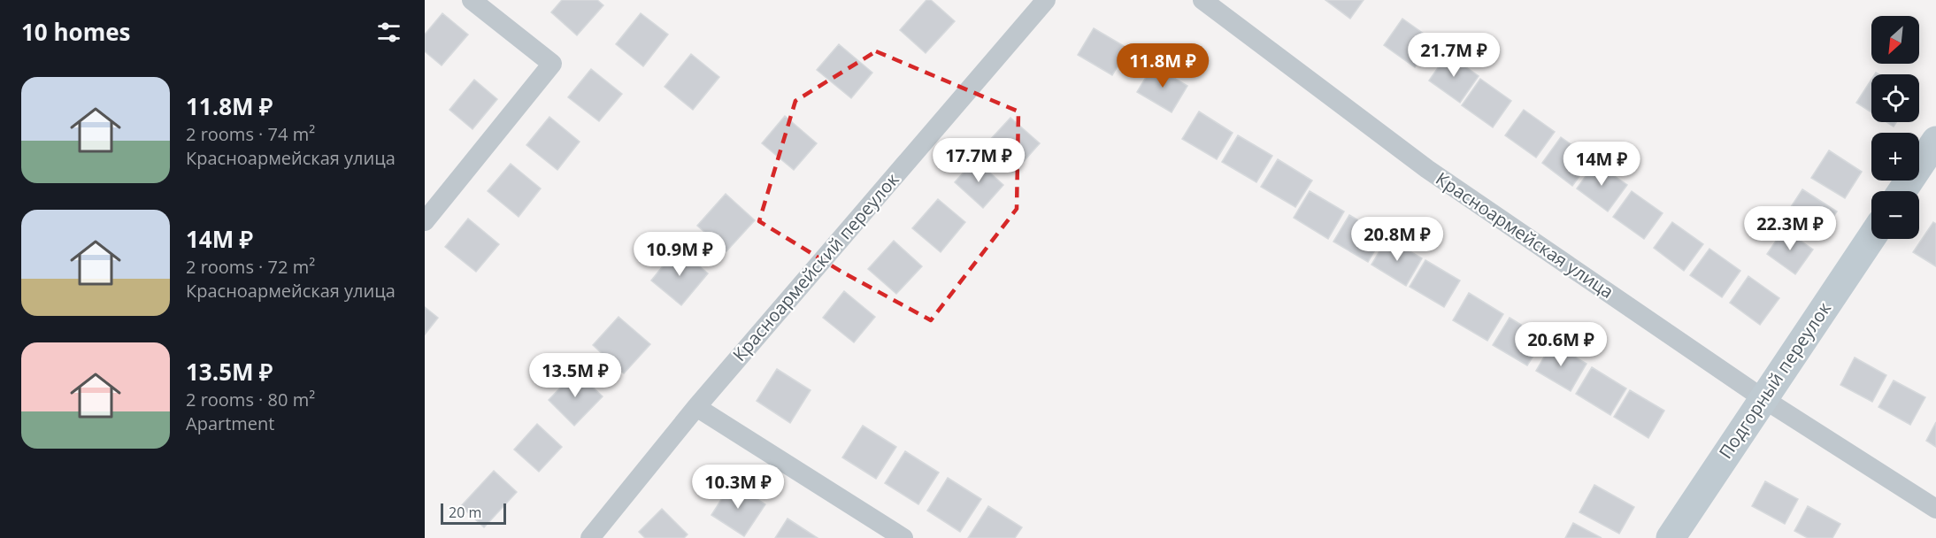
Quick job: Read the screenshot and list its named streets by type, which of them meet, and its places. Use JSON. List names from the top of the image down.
{
  "streets": {
    "main road": ["Подгорный переулок"],
    "street": ["Красноармейская улица", "Красноармейский переулок"]
  },
  "crossings": [
    ["Красноармейская улица", "Подгорный переулок"]
  ],
  "scale_bar": "20 m",
  "north": "bottom left",
  "page": {
    "heading": "10 homes",
    "map_buttons": ["+", "−"],
    "price": [
      "21.7M ₽",
      "11.8M ₽",
      "17.7M ₽",
      "14M ₽",
      "22.3M ₽",
      "20.8M ₽",
      "10.9M ₽",
      "20.6M ₽",
      "13.5M ₽",
      "10.3M ₽"
    ],
    "list": [
      {
        "name": "11.8M ₽",
        "note": "2 rooms · 74 m² · Красноармейская улица"
      },
      {
        "name": "14M ₽",
        "note": "2 rooms · 72 m² · Красноармейская улица"
      },
      {
        "name": "13.5M ₽",
        "note": "2 rooms · 80 m² · Apartment"
      }
    ],
    "scale": "20 m"
  }
}
